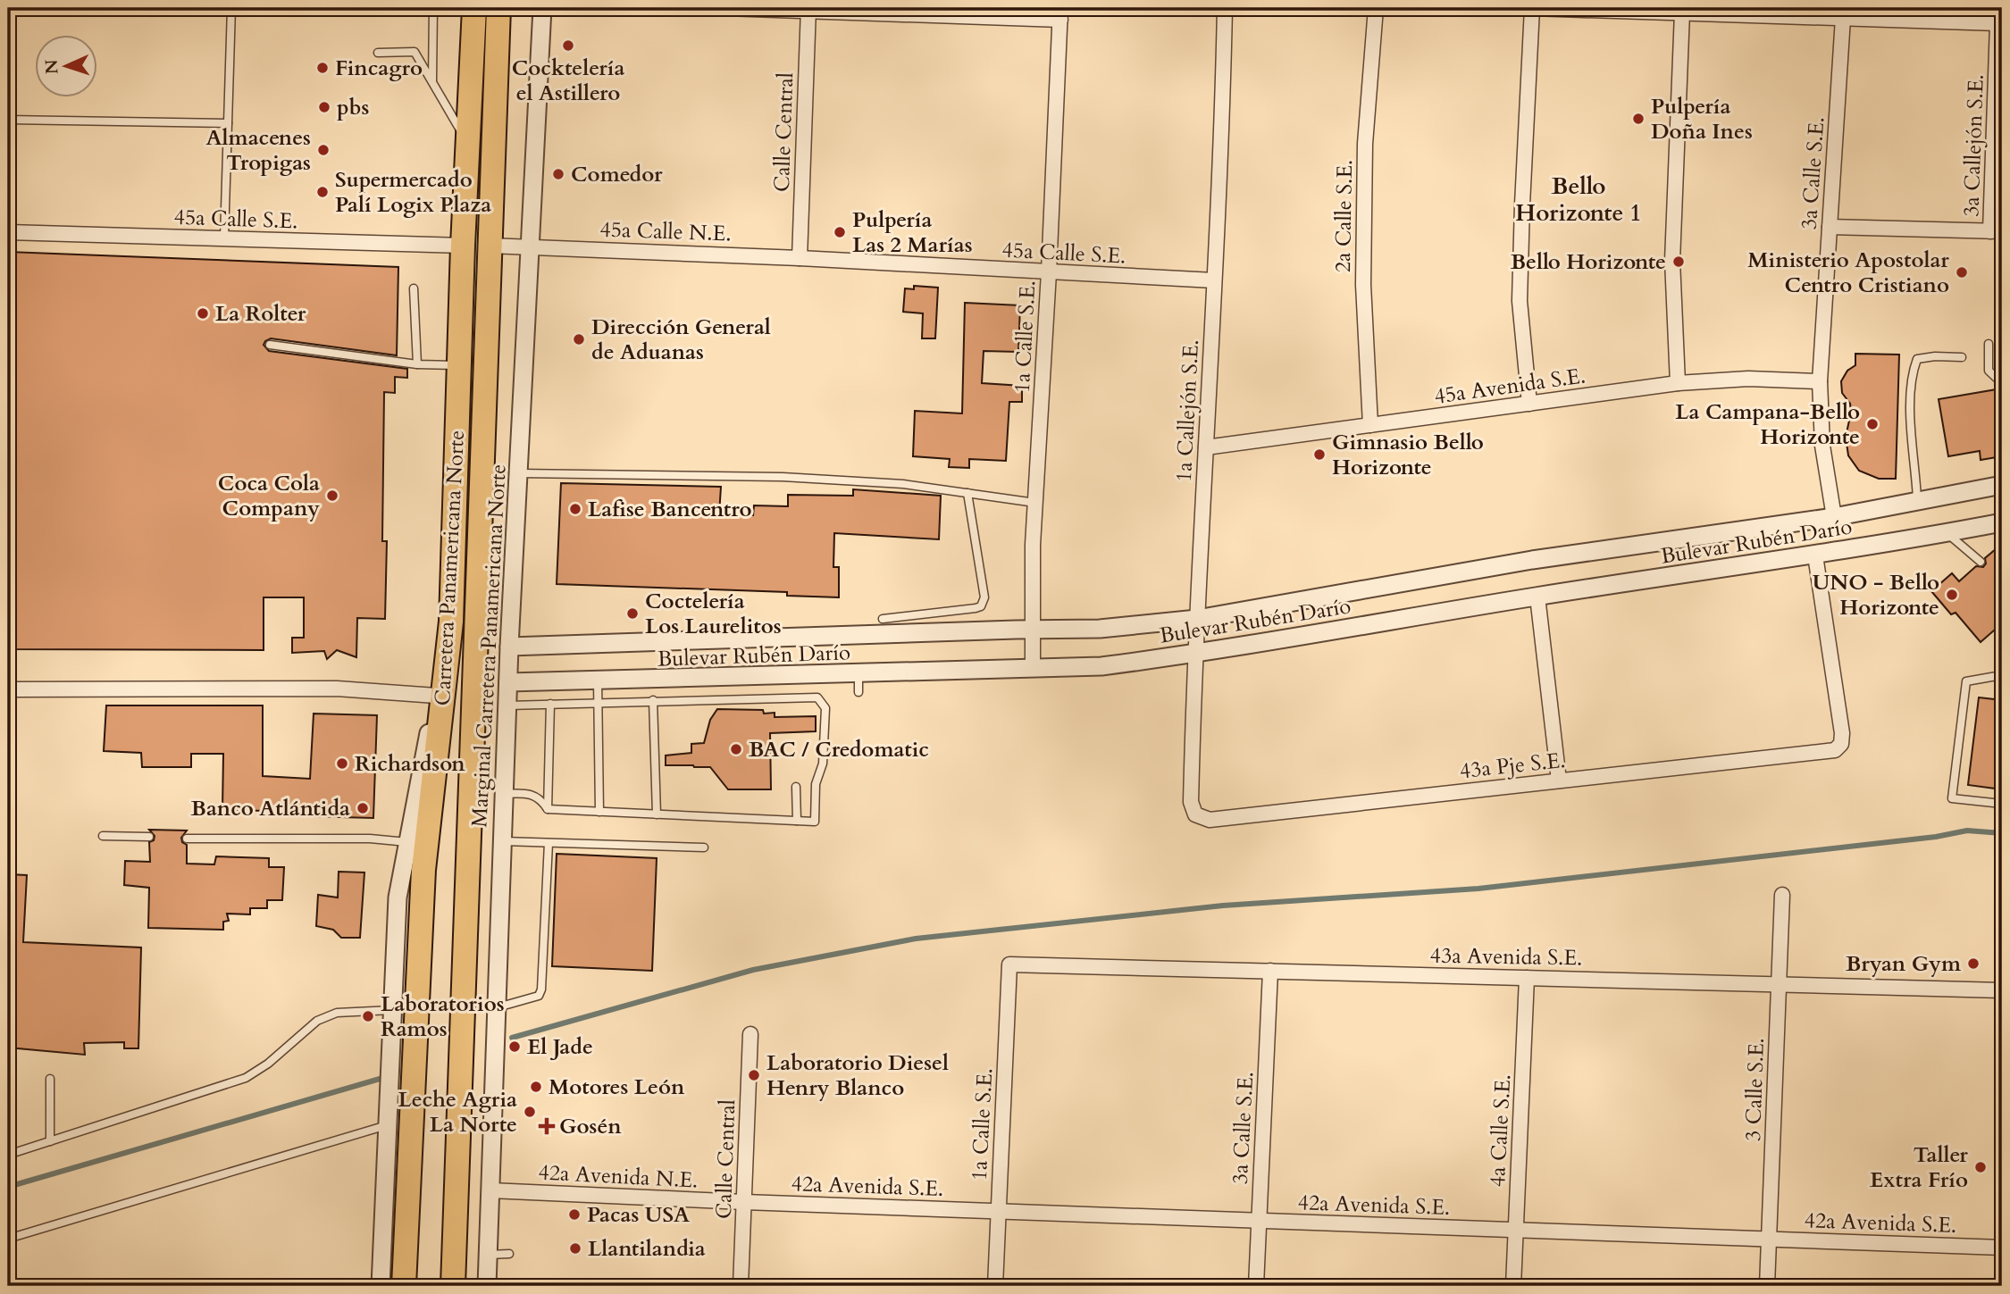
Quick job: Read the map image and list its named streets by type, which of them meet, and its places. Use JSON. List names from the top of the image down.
{
  "streets": {
    "highway": ["Carretera Panamericana Norte"],
    "street": [
      "Calle Central",
      "3a Callejón S.E.",
      "3a Calle S.E.",
      "2a Calle S.E.",
      "45a Calle S.E.",
      "45a Calle N.E.",
      "1a Calle S.E.",
      "45a Avenida S.E.",
      "1a Callejón S.E.",
      "Bulevar Rubén Darío",
      "Marginal Carretera Panamericana Norte",
      "43a Pje S.E.",
      "43a Avenida S.E.",
      "3 Calle S.E.",
      "4a Calle S.E.",
      "42a Avenida N.E.",
      "42a Avenida S.E."
    ]
  },
  "crossings": [
    ["Calle Central", "45a Calle S.E."],
    ["Calle Central", "45a Calle N.E."],
    ["Calle Central", "42a Avenida N.E."],
    ["Calle Central", "42a Avenida S.E."],
    ["3a Callejón S.E.", "3a Calle S.E."],
    ["3a Calle S.E.", "45a Avenida S.E."],
    ["3a Calle S.E.", "Bulevar Rubén Darío"],
    ["3a Calle S.E.", "43a Avenida S.E."],
    ["3a Calle S.E.", "42a Avenida S.E."],
    ["2a Calle S.E.", "45a Avenida S.E."],
    ["45a Calle S.E.", "45a Calle N.E."],
    ["45a Calle S.E.", "1a Calle S.E."],
    ["45a Calle S.E.", "1a Callejón S.E."],
    ["45a Calle S.E.", "Carretera Panamericana Norte"],
    ["45a Calle N.E.", "Marginal Carretera Panamericana Norte"],
    ["1a Calle S.E.", "Bulevar Rubén Darío"],
    ["1a Calle S.E.", "43a Avenida S.E."],
    ["1a Calle S.E.", "42a Avenida S.E."],
    ["45a Avenida S.E.", "1a Callejón S.E."],
    ["1a Callejón S.E.", "Bulevar Rubén Darío"],
    ["1a Callejón S.E.", "43a Pje S.E."],
    ["Bulevar Rubén Darío", "Marginal Carretera Panamericana Norte"],
    ["Bulevar Rubén Darío", "43a Pje S.E."],
    ["Marginal Carretera Panamericana Norte", "42a Avenida N.E."],
    ["43a Avenida S.E.", "3 Calle S.E."],
    ["43a Avenida S.E.", "4a Calle S.E."],
    ["3 Calle S.E.", "42a Avenida S.E."],
    ["4a Calle S.E.", "42a Avenida S.E."],
    ["42a Avenida N.E.", "42a Avenida S.E."]
  ],
  "districts": ["Bello Horizonte 1"],
  "places": {
    "other": [
      "Cocktelería el Astillero",
      "Fincagro",
      "pbs",
      "Pulpería Doña Ines",
      "Almacenes Tropigas",
      "Comedor",
      "Supermercado Palí Logix Plaza",
      "Pulpería Las 2 Marías",
      "Bello Horizonte",
      "Ministerio Apostolar Centro Cristiano",
      "La Rolter",
      "Dirección General de Aduanas",
      "La Campana-Bello Horizonte",
      "Gimnasio Bello Horizonte",
      "Coca Cola Company",
      "Lafise Bancentro",
      "UNO - Bello Horizonte",
      "Coctelería Los Laurelitos",
      "BAC / Credomatic",
      "Richardson",
      "Banco Atlántida",
      "Bryan Gym",
      "Laboratorios Ramos",
      "El Jade",
      "Laboratorio Diesel Henry Blanco",
      "Motores León",
      "Leche Agria La Norte",
      "Taller Extra Frío",
      "Pacas USA",
      "Llantilandia"
    ],
    "health": ["Gosén"]
  },
  "north": "left"
}
